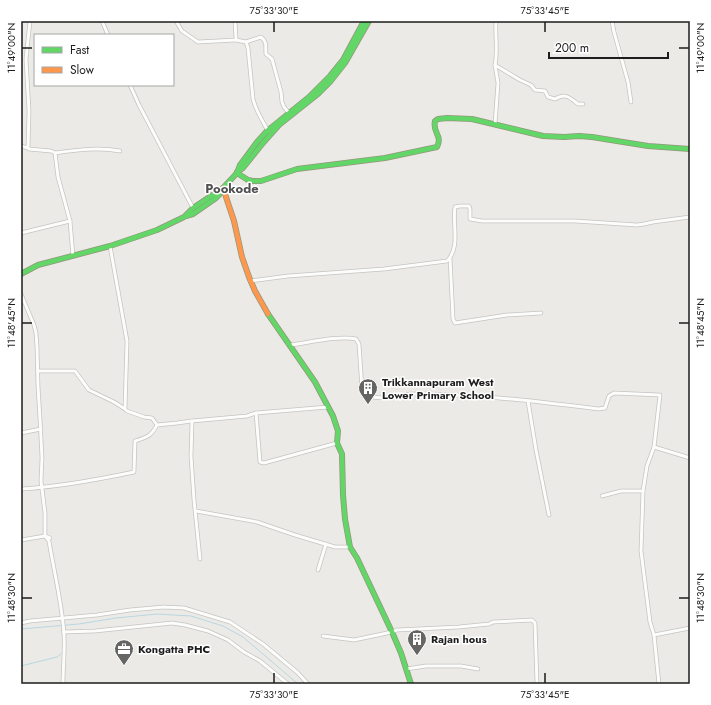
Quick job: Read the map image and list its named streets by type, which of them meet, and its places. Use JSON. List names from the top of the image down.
{
  "districts": ["Pookode"],
  "places": {
    "building": ["Trikkannapuram West Lower Primary School", "Rajan hous"],
    "office": ["Kongatta PHC"]
  },
  "legend": ["Fast", "Slow"],
  "scale_bar": "200 m",
  "coordinates": [
    "75°33'30\"E",
    "75°33'45\"E",
    "11°49'00\"N",
    "11°48'45\"N",
    "11°48'30\"N"
  ]
}
